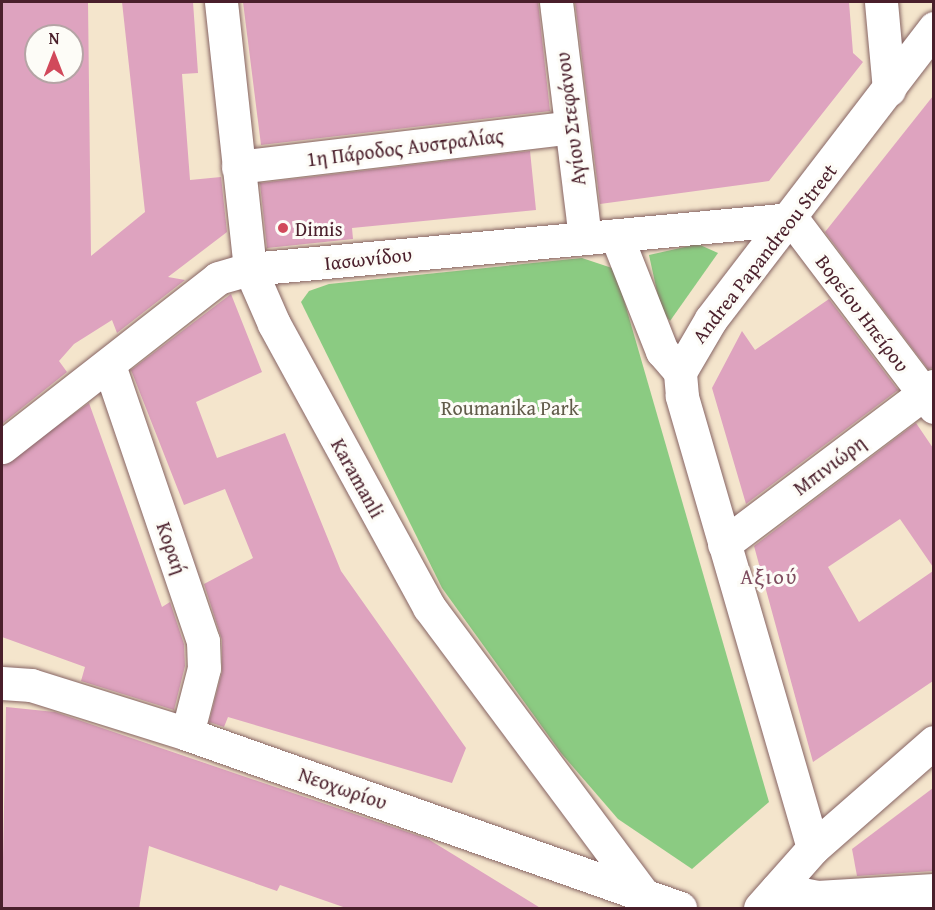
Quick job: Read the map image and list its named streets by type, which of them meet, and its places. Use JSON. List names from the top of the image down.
{
  "streets": {
    "street": [
      "Αγίου Στεφάνου",
      "1η Πάροδος Αυστραλίας",
      "Andrea Papandreou Street",
      "Ιασωνίδου",
      "Βορείου Ηπείρου",
      "Μπινιώρη",
      "Karamanli",
      "Κοραή",
      "Νεοχωρίου"
    ]
  },
  "crossings": [
    ["Αγίου Στεφάνου", "1η Πάροδος Αυστραλίας"],
    ["Αγίου Στεφάνου", "Andrea Papandreou Street"],
    ["Αγίου Στεφάνου", "Ιασωνίδου"],
    ["1η Πάροδος Αυστραλίας", "Karamanli"],
    ["Andrea Papandreou Street", "Ιασωνίδου"],
    ["Andrea Papandreou Street", "Βορείου Ηπείρου"],
    ["Ιασωνίδου", "Βορείου Ηπείρου"],
    ["Ιασωνίδου", "Karamanli"],
    ["Ιασωνίδου", "Κοραή"],
    ["Βορείου Ηπείρου", "Μπινιώρη"],
    ["Karamanli", "Νεοχωρίου"],
    ["Κοραή", "Νεοχωρίου"]
  ],
  "districts": ["Αξιού"],
  "parks": ["Roumanika Park"],
  "places": ["Dimis"],
  "north": "top"
}
